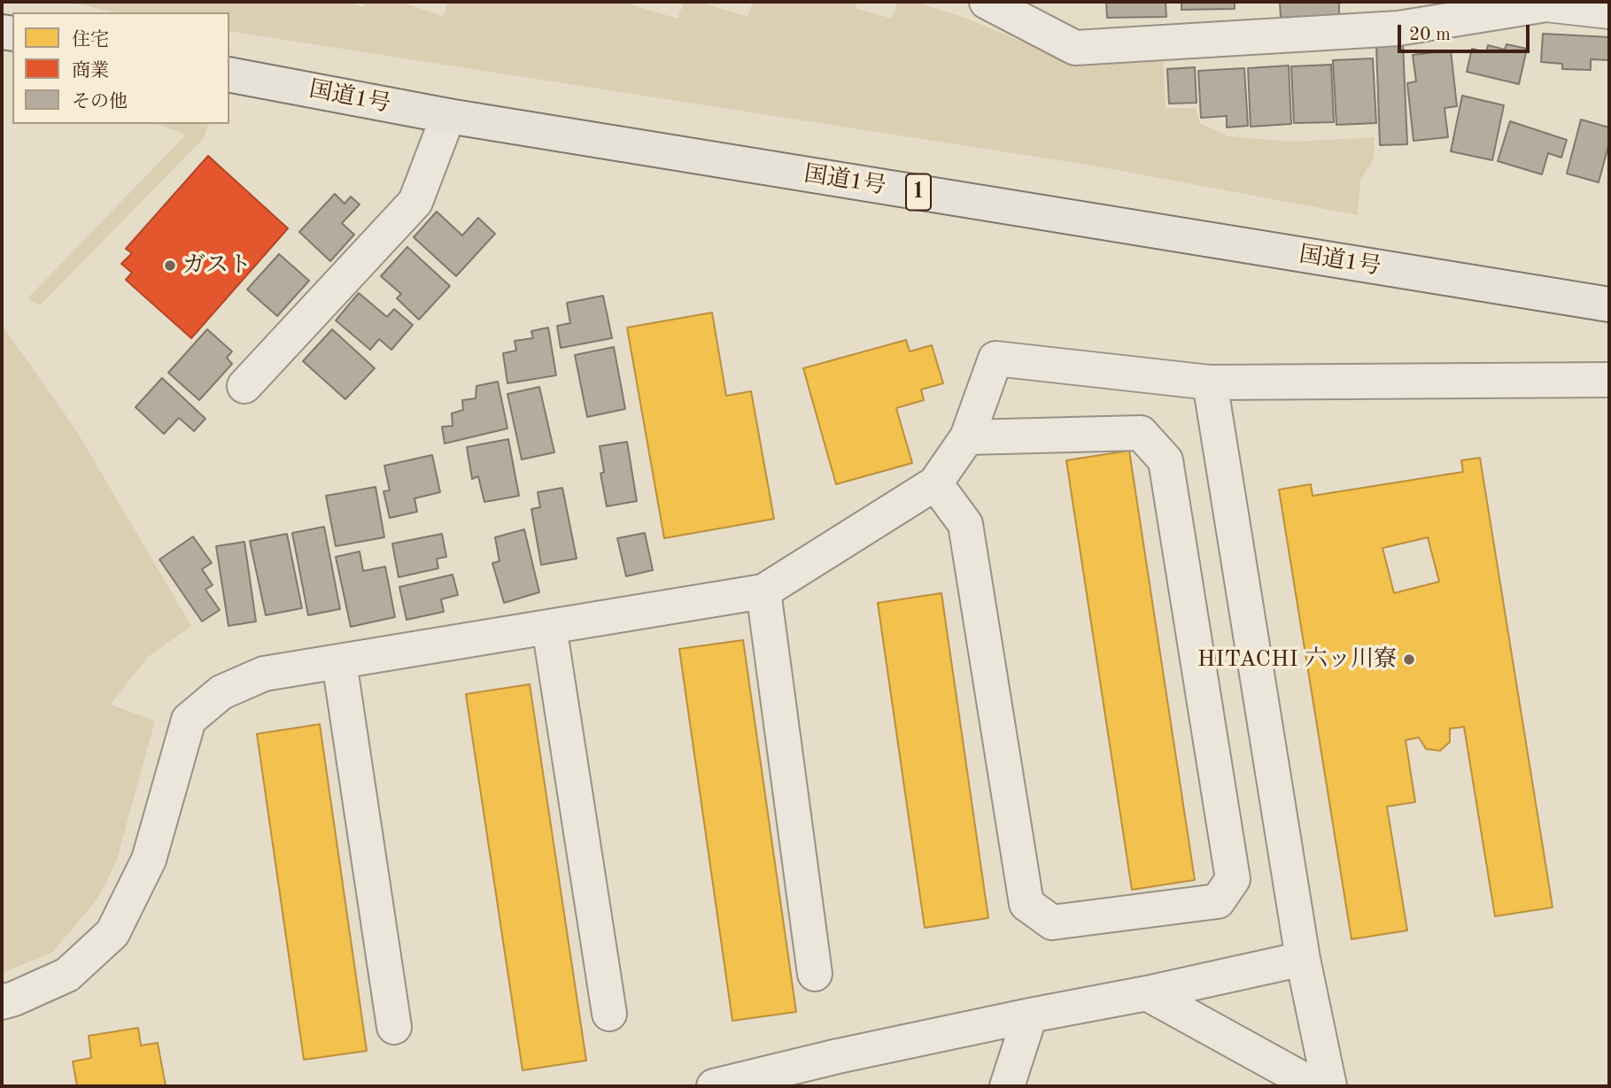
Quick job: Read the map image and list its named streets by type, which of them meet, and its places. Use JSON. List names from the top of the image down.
{
  "streets": {
    "highway": ["国道1号", "1"]
  },
  "places": ["ガスト", "HITACHI 六ッ川寮"],
  "legend": ["住宅", "商業", "その他"],
  "scale_bar": "20 m"
}
